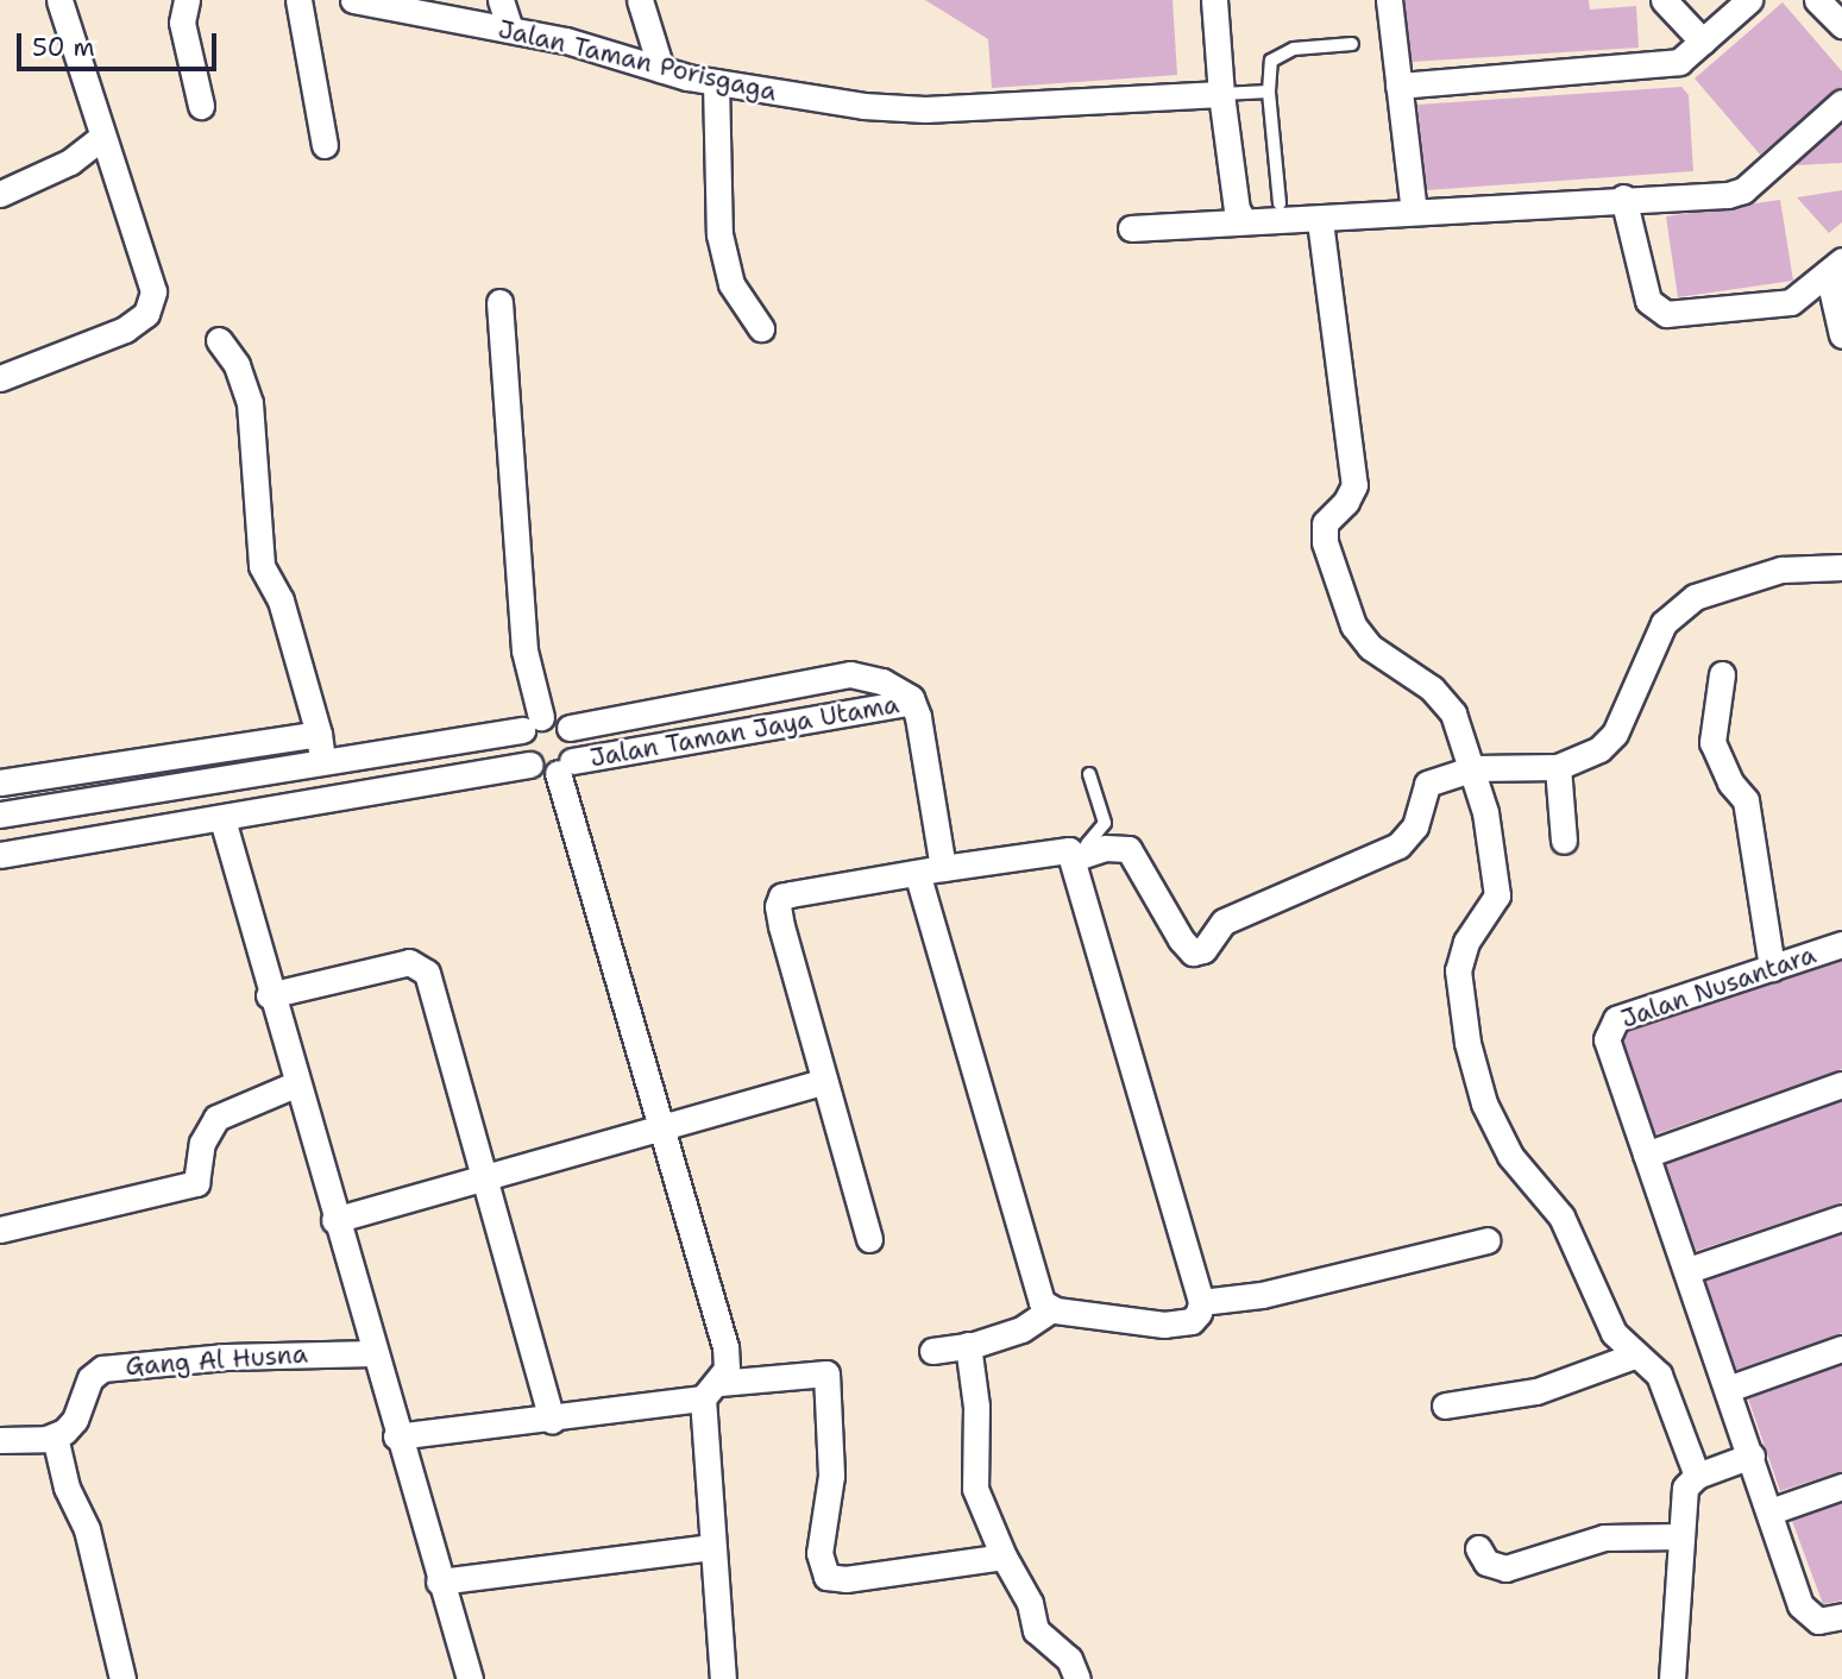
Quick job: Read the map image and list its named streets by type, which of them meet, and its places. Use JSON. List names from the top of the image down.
{
  "streets": {
    "street": [
      "Jalan Taman Porisgaga",
      "Jalan Taman Jaya Utama",
      "Jalan Nusantara",
      "Gang Al Husna"
    ]
  },
  "scale_bar": "50 m"
}
